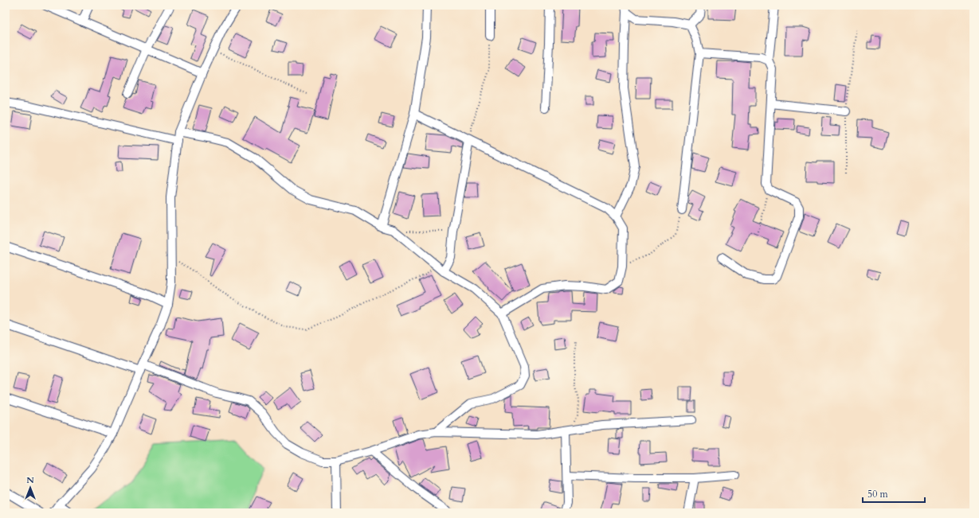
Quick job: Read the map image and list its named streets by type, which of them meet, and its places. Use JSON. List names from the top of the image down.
{
  "scale_bar": "50 m",
  "north": "top"
}
